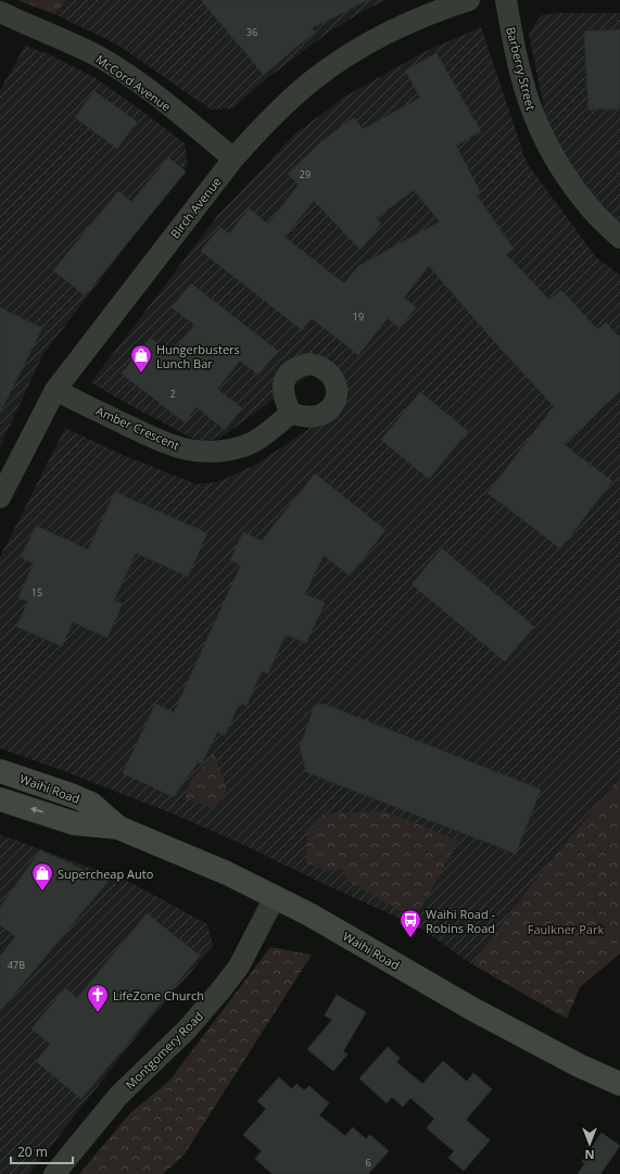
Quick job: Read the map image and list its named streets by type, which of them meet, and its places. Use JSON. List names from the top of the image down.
{
  "streets": {
    "main road": ["Waihi Road"],
    "street": [
      "Barberry Street",
      "McCord Avenue",
      "Birch Avenue",
      "Amber Crescent",
      "Montgomery Road"
    ]
  },
  "crossings": [
    ["McCord Avenue", "Birch Avenue"],
    ["Birch Avenue", "Amber Crescent"],
    ["Waihi Road", "Montgomery Road"]
  ],
  "parks": ["Faulkner Park"],
  "places": {
    "shop": ["Hungerbusters Lunch Bar", "Supercheap Auto"],
    "bus stop": ["Waihi Road - Robins Road"],
    "church": ["LifeZone Church"]
  },
  "house_numbers": [
    "36",
    "29",
    "19",
    "2",
    "15",
    "47B",
    "6"
  ],
  "scale_bar": "20 m",
  "north": "bottom"
}
